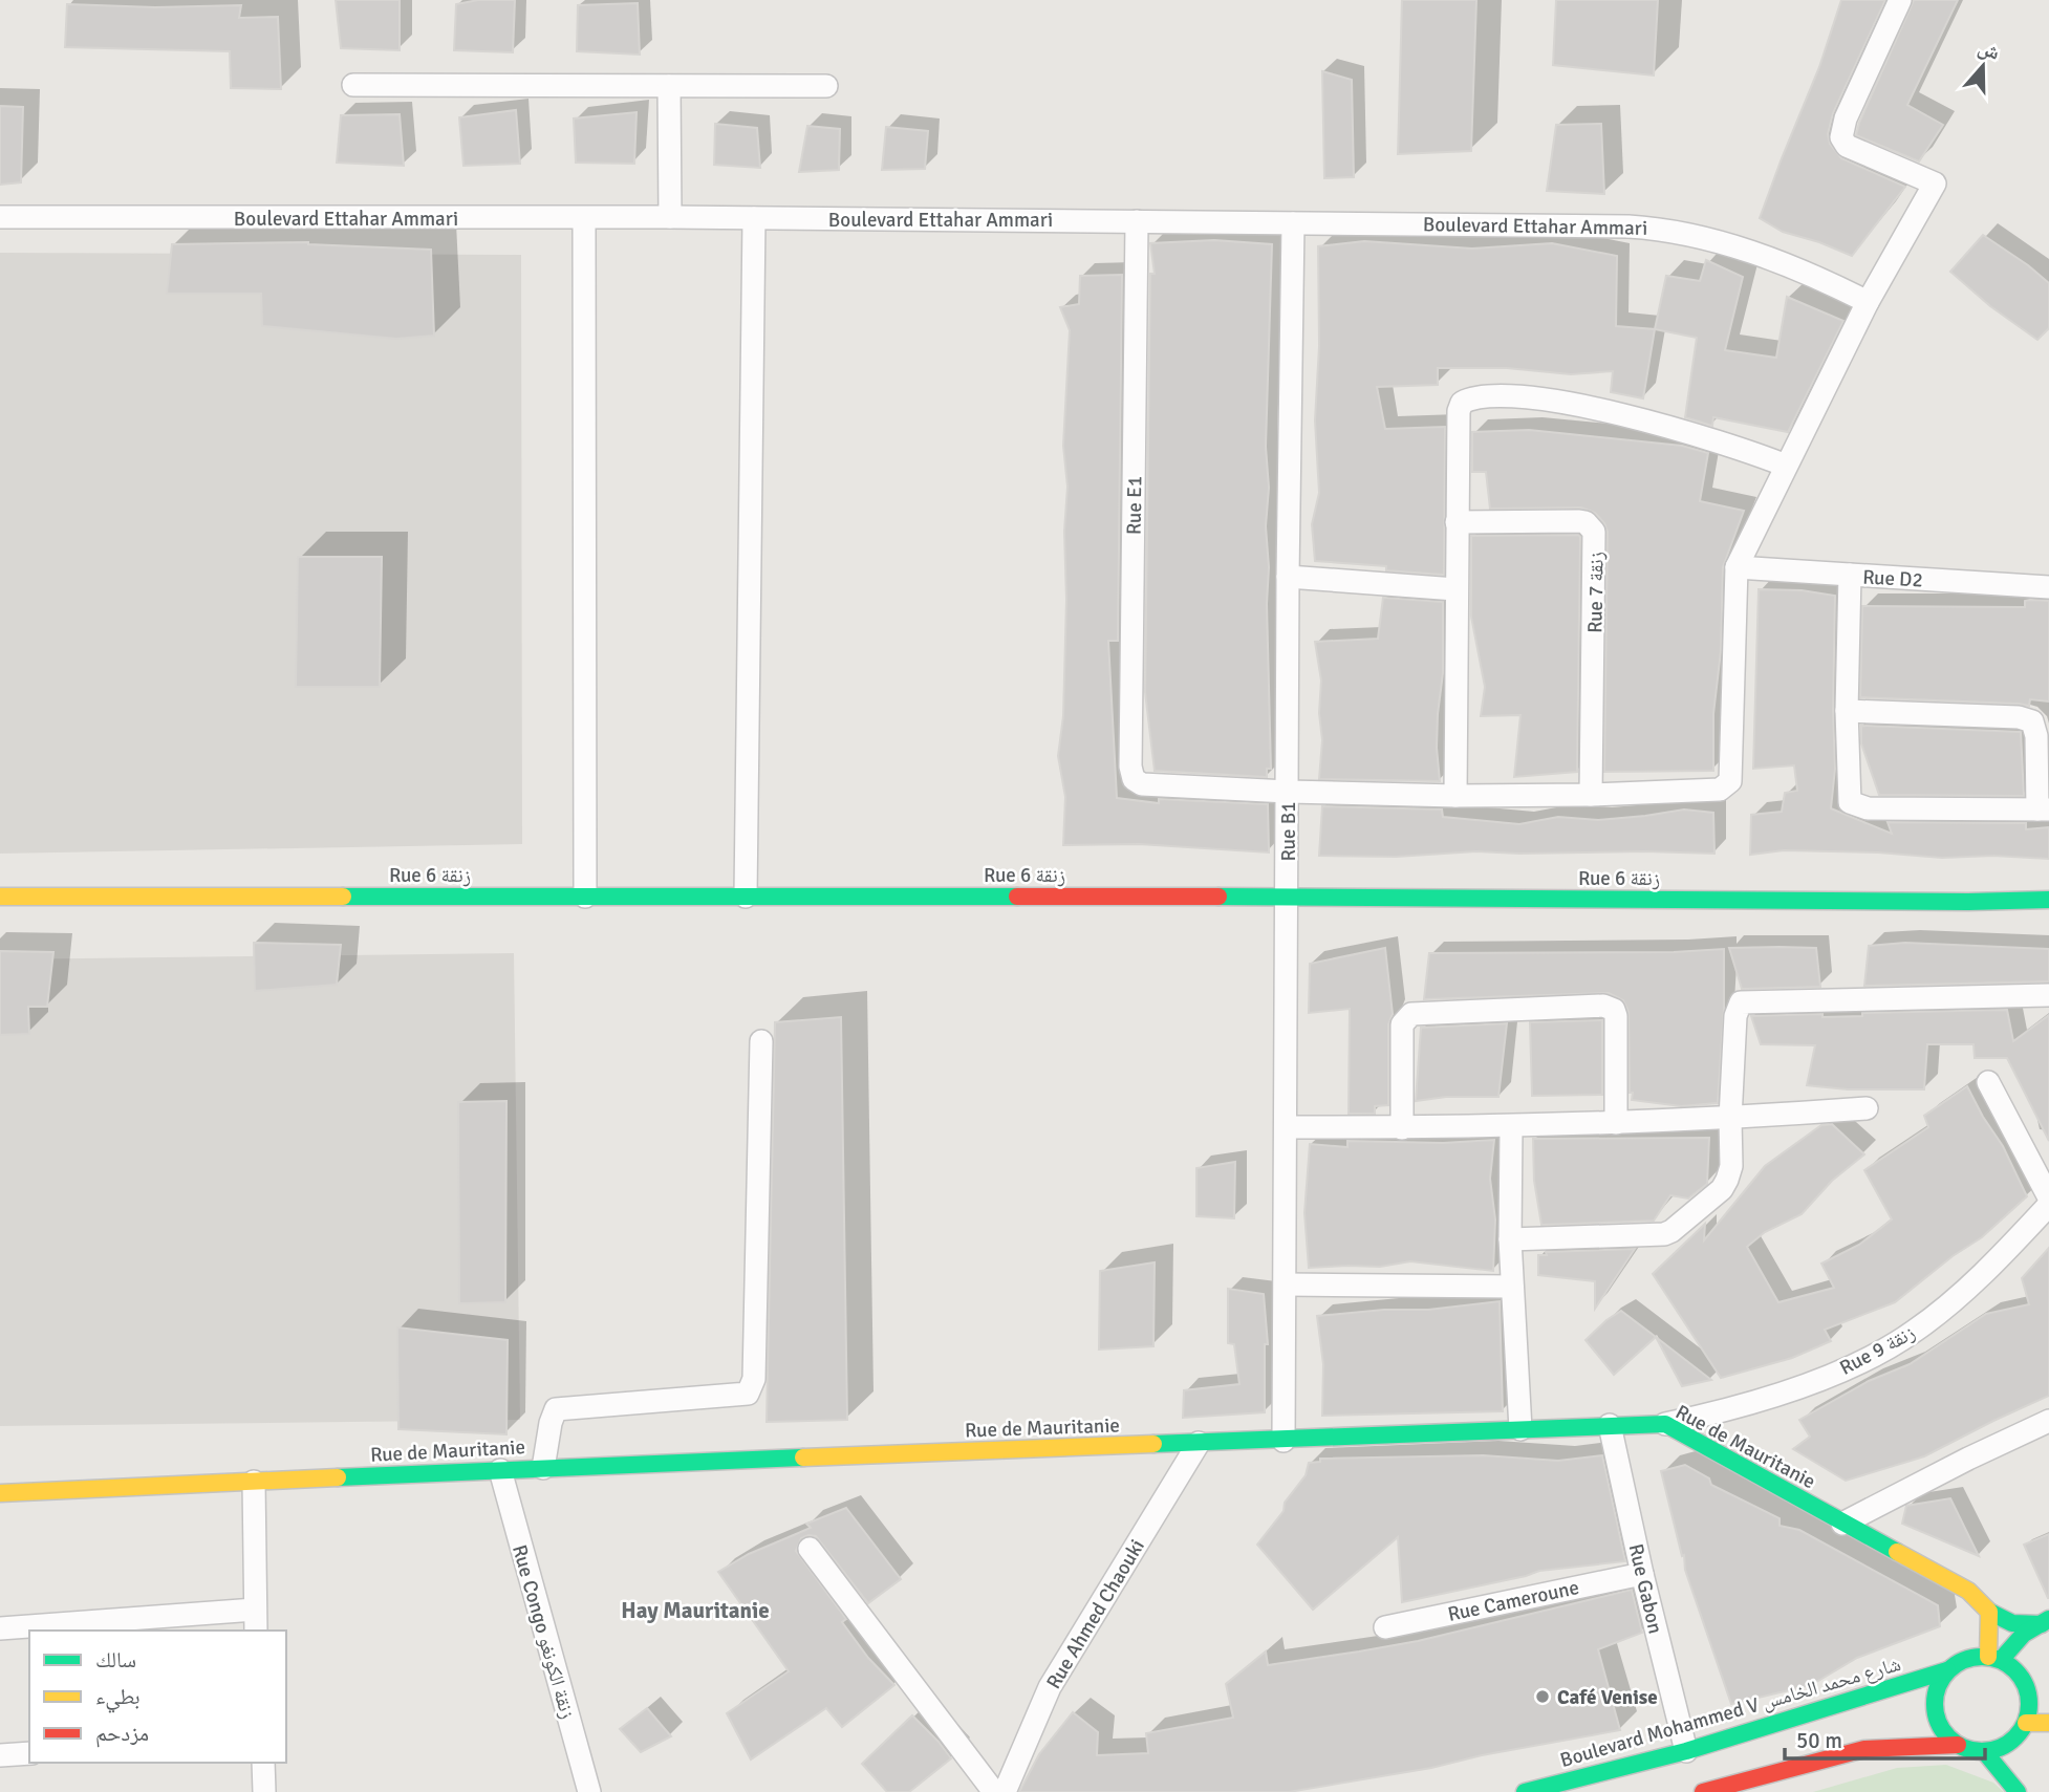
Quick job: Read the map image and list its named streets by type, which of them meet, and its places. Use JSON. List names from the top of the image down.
{
  "streets": {
    "street": [
      "Boulevard Ettahar Ammari",
      "Rue E1",
      "Rue D2",
      "Rue 7 زنقة",
      "Rue B1",
      "Rue 6 زنقة",
      "Rue 9 زنقة",
      "Rue de Mauritanie",
      "Rue Gabon",
      "Rue Cameroune",
      "Rue Ahmed Chaouki",
      "Rue Congo زنقة الكونغو",
      "Boulevard Mohammed V شارع محمد الخامس"
    ]
  },
  "crossings": [
    ["Boulevard Ettahar Ammari", "Rue E1"],
    ["Boulevard Ettahar Ammari", "Rue B1"],
    ["Rue E1", "Rue B1"],
    ["Rue B1", "Rue 6 زنقة"],
    ["Rue B1", "Rue de Mauritanie"],
    ["Rue 9 زنقة", "Rue de Mauritanie"],
    ["Rue de Mauritanie", "Rue Gabon"],
    ["Rue de Mauritanie", "Rue Ahmed Chaouki"],
    ["Rue de Mauritanie", "Rue Congo زنقة الكونغو"],
    ["Rue Gabon", "Rue Cameroune"],
    ["Rue Gabon", "Boulevard Mohammed V شارع محمد الخامس"]
  ],
  "districts": ["Hay Mauritanie"],
  "places": ["Café Venise"],
  "legend": ["سالك", "بطيء", "مزدحم"],
  "scale_bar": "50 m",
  "north": "top"
}
